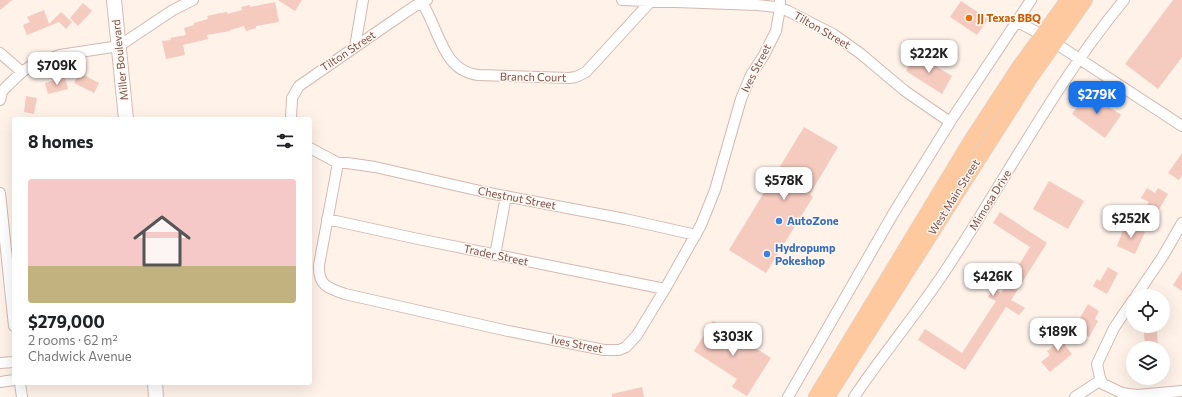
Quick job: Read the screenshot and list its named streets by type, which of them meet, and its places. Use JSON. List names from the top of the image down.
{
  "streets": {
    "main road": ["West Main Street"],
    "street": [
      "Tilton Street",
      "Miller Boulevard",
      "Ives Street",
      "Branch Court",
      "Chestnut Street",
      "Mimosa Drive",
      "Trader Street"
    ]
  },
  "crossings": [
    ["Tilton Street", "Ives Street"],
    ["Tilton Street", "Branch Court"],
    ["Ives Street", "Chestnut Street"],
    ["Ives Street", "Trader Street"]
  ],
  "places": ["JJ Texas BBQ", "AutoZone", "Hydropump Pokeshop"],
  "page": {
    "price": [
      "$222K",
      "$709K",
      "$279K",
      "$578K",
      "$252K",
      "$426K",
      "$189K",
      "$303K"
    ],
    "heading": "8 homes",
    "list": [
      {
        "name": "$279,000",
        "note": "2 rooms · 62 m² · Chadwick Avenue"
      }
    ]
  }
}
